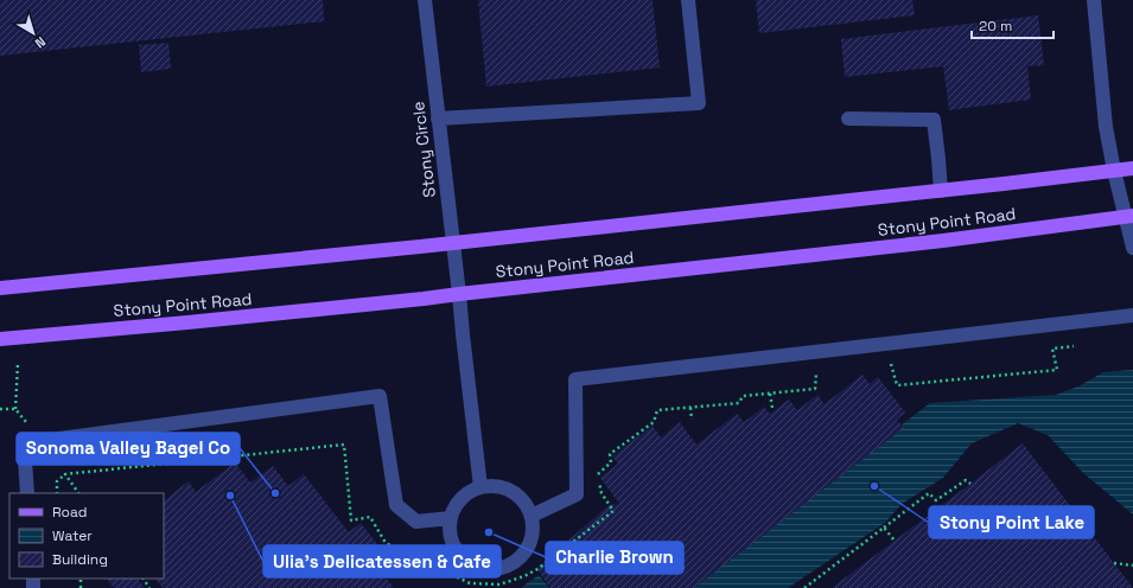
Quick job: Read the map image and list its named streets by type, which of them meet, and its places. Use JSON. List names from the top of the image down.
{
  "streets": {
    "main road": ["Stony Point Road"],
    "street": ["Stony Circle"]
  },
  "crossings": [
    ["Stony Circle", "Stony Point Road"]
  ],
  "places": [
    "Stony Point Lake",
    "Sonoma Valley Bagel Co",
    "Ulia's Delicatessen & Cafe",
    "Charlie Brown"
  ],
  "legend": ["Road", "Water", "Building"],
  "scale_bar": "20 m",
  "north": "bottom right"
}
